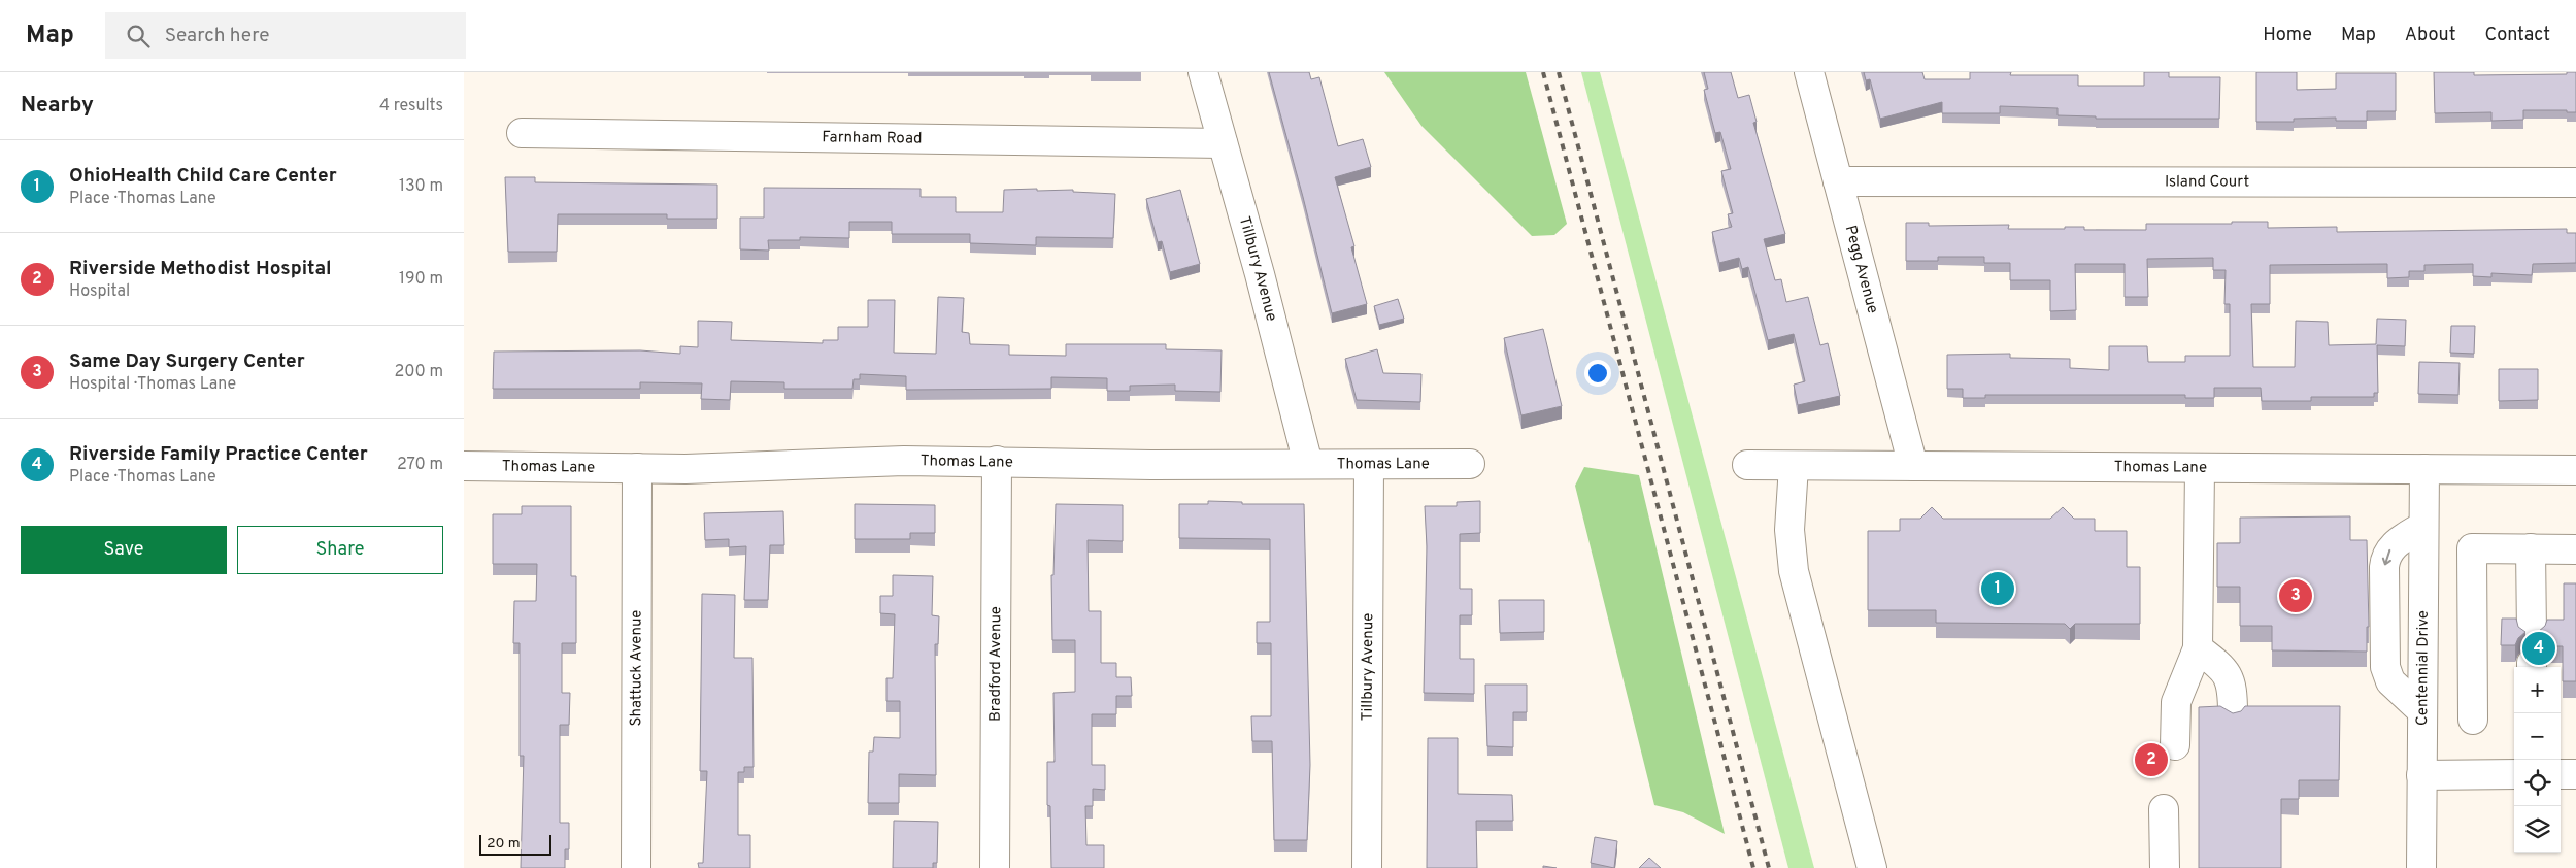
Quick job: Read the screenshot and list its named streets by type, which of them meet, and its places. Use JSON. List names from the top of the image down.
{
  "streets": {
    "street": [
      "Farnham Road",
      "Island Court",
      "Tillbury Avenue",
      "Pegg Avenue",
      "Thomas Lane",
      "Bradford Avenue",
      "Shattuck Avenue",
      "Centennial Drive"
    ]
  },
  "crossings": [
    ["Farnham Road", "Tillbury Avenue"],
    ["Island Court", "Pegg Avenue"],
    ["Tillbury Avenue", "Thomas Lane"],
    ["Pegg Avenue", "Thomas Lane"],
    ["Thomas Lane", "Bradford Avenue"],
    ["Thomas Lane", "Shattuck Avenue"],
    ["Thomas Lane", "Centennial Drive"]
  ],
  "scale_bar": "20 m",
  "page": {
    "header": "Map",
    "search": "Search here",
    "nav": [
      "Home",
      "Map",
      "About",
      "Contact"
    ],
    "heading": ["Nearby", "4 results"],
    "list": [
      {
        "mark": "1",
        "name": "OhioHealth Child Care Center",
        "note": "Place · Thomas Lane",
        "value": "130 m"
      },
      {
        "mark": "2",
        "name": "Riverside Methodist Hospital",
        "note": "Hospital",
        "value": "190 m"
      },
      {
        "mark": "3",
        "name": "Same Day Surgery Center",
        "note": "Hospital · Thomas Lane",
        "value": "200 m"
      },
      {
        "mark": "4",
        "name": "Riverside Family Practice Center",
        "note": "Place · Thomas Lane",
        "value": "270 m"
      }
    ],
    "buttons": ["Save", "Share"],
    "pins": [
      "1",
      "3",
      "4",
      "2"
    ],
    "map_buttons": ["+", "−"],
    "scale": "20 m"
  }
}
